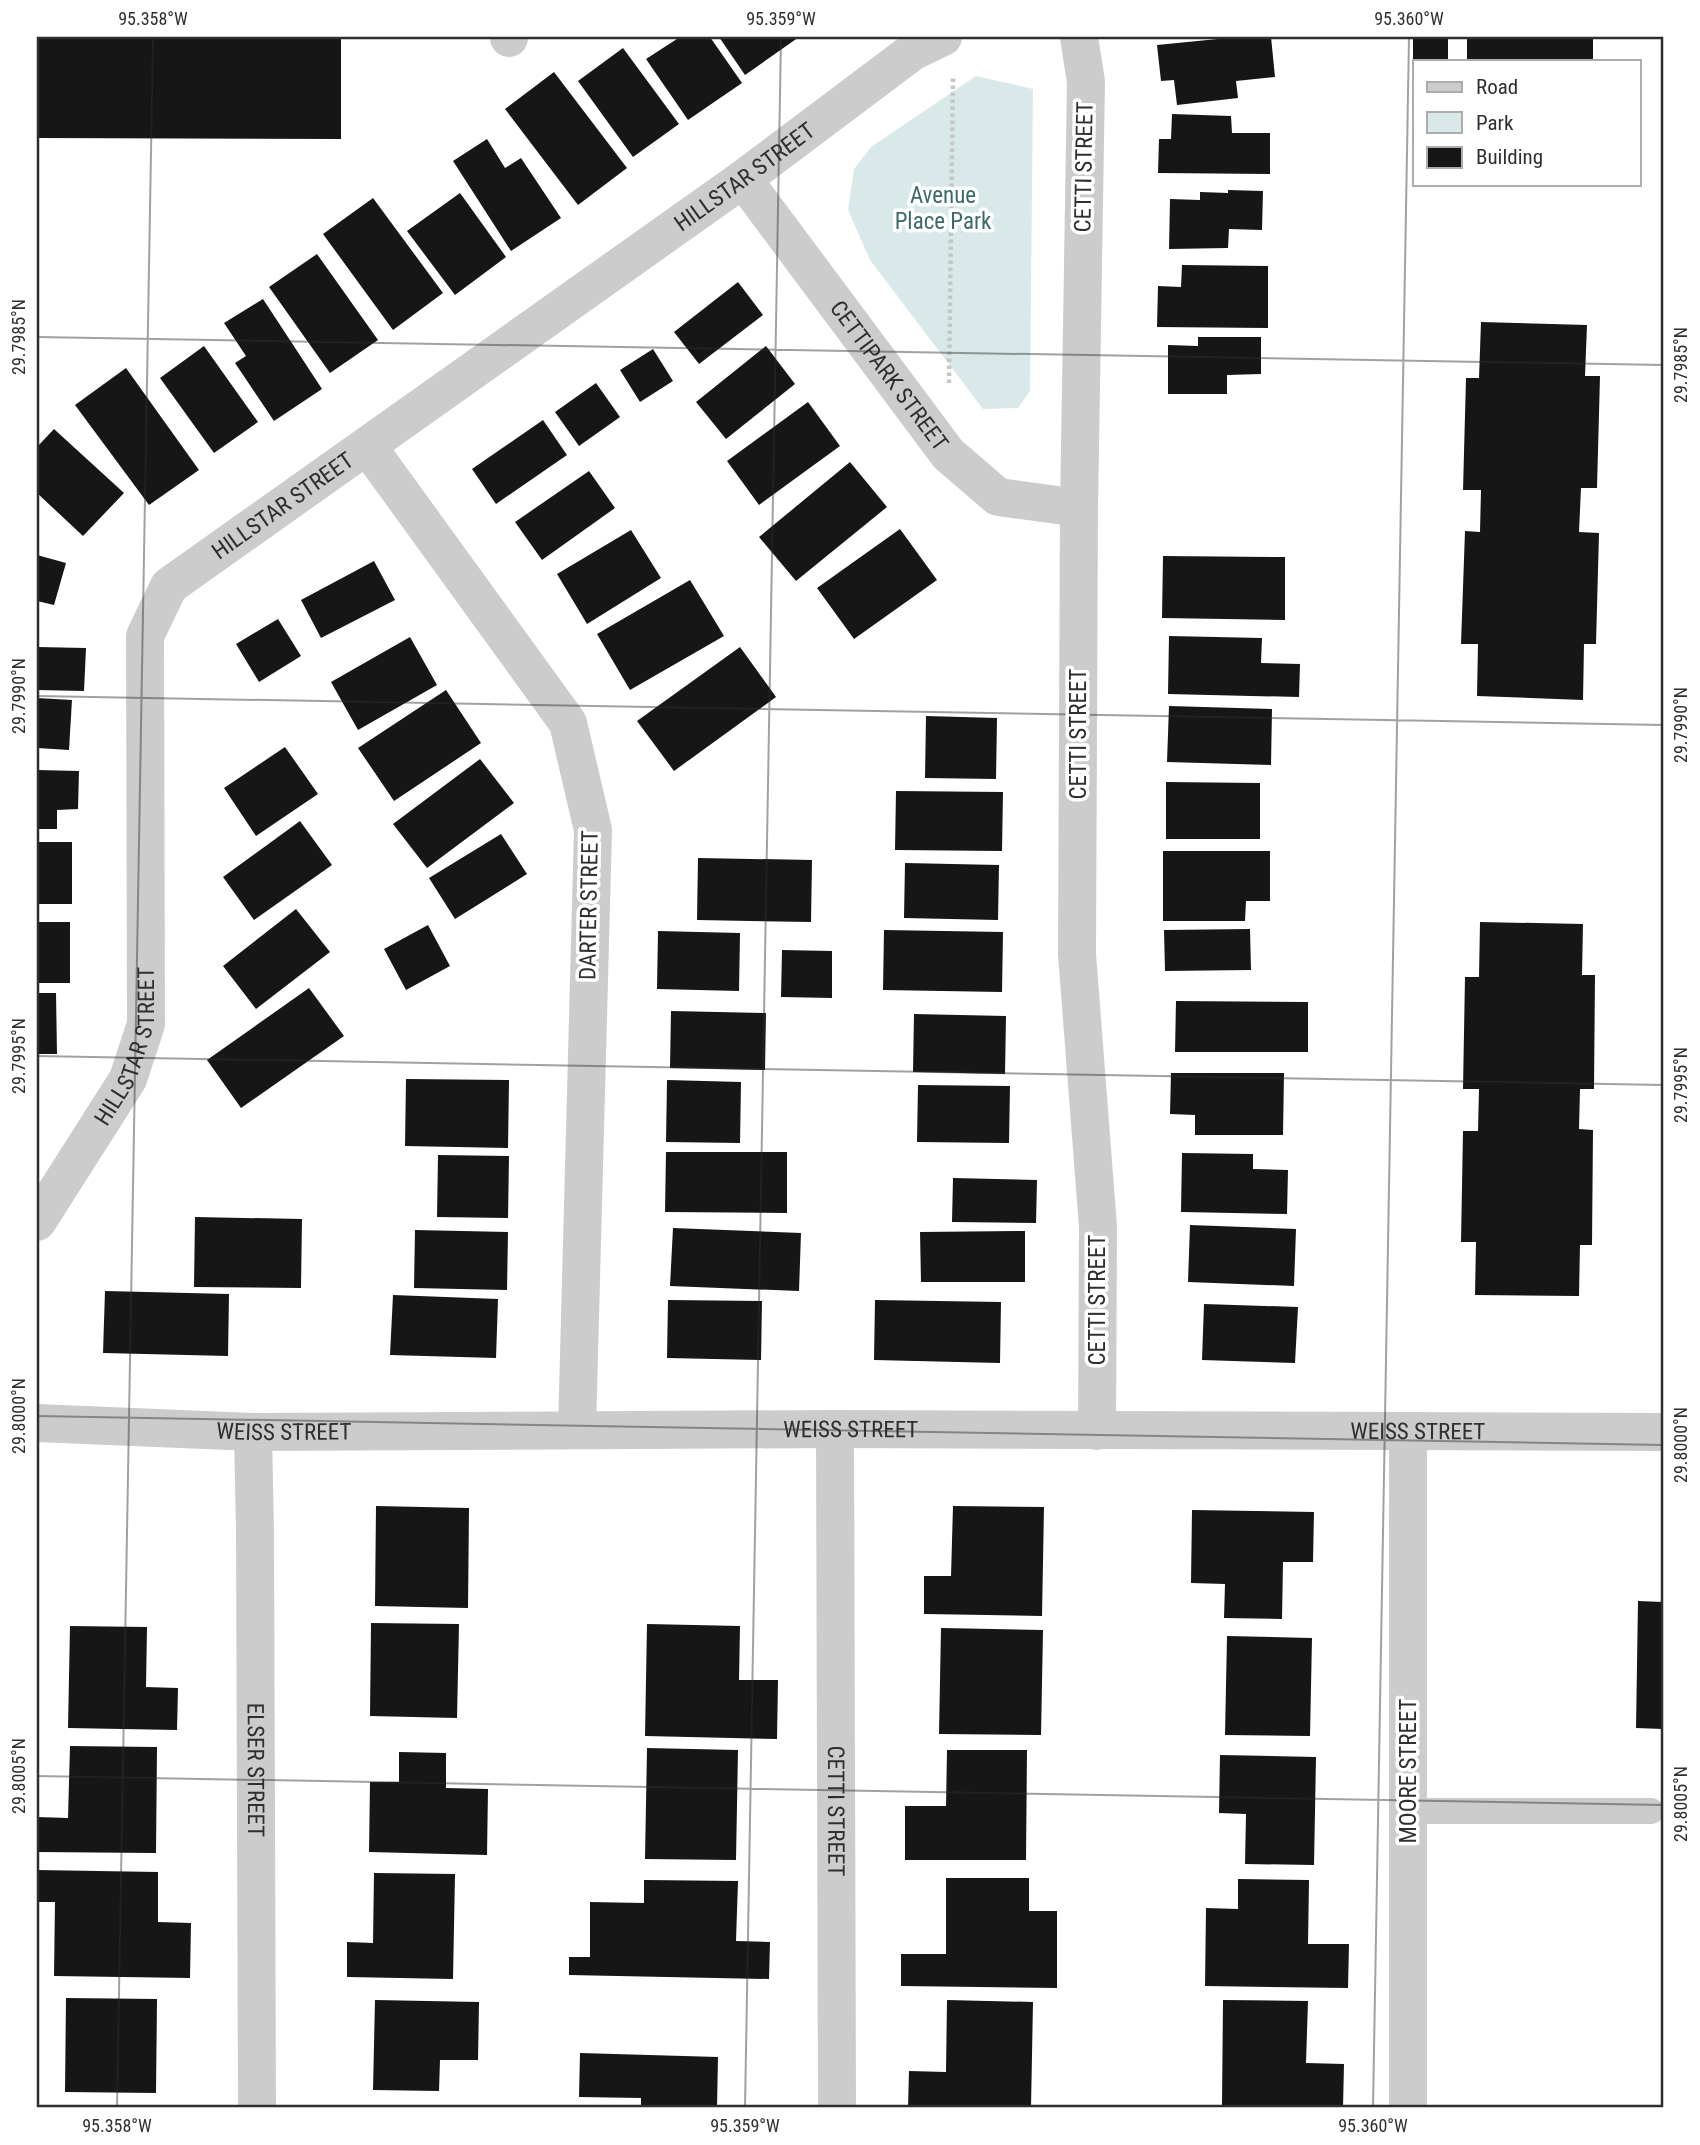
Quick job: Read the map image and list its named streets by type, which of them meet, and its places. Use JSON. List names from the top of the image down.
{
  "streets": {
    "street": [
      "CETTI STREET",
      "HILLSTAR STREET",
      "CETTIPARK STREET",
      "DARTER STREET",
      "WEISS STREET",
      "ELSER STREET",
      "MOORE STREET"
    ]
  },
  "crossings": [
    ["CETTI STREET", "CETTIPARK STREET"],
    ["CETTI STREET", "WEISS STREET"],
    ["HILLSTAR STREET", "CETTIPARK STREET"],
    ["HILLSTAR STREET", "DARTER STREET"],
    ["DARTER STREET", "WEISS STREET"],
    ["WEISS STREET", "ELSER STREET"],
    ["WEISS STREET", "MOORE STREET"]
  ],
  "parks": ["Avenue Place Park"],
  "legend": ["Road", "Park", "Building"],
  "coordinates": [
    "95.358°W",
    "95.359°W",
    "95.360°W",
    "29.7985°N",
    "29.7990°N",
    "29.7995°N",
    "29.8000°N",
    "29.8005°N"
  ]
}
